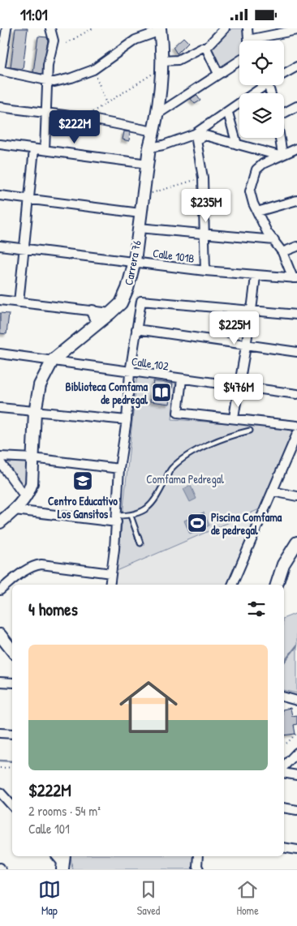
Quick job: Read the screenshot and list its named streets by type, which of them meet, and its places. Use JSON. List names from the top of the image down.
{
  "streets": {
    "street": ["Calle 101B", "Carrera 76", "Calle 102"]
  },
  "crossings": [
    ["Calle 101B", "Carrera 76"],
    ["Carrera 76", "Calle 102"]
  ],
  "parks": ["Comfama Pedregal"],
  "places": {
    "library": ["Biblioteca Comfama de pedregal"],
    "school or university": ["Centro Educativo Los Gansitos"],
    "sports": ["Piscina Comfama de pedregal"]
  },
  "page": {
    "status": "11:01",
    "price": [
      "$222M",
      "$235M",
      "$225M",
      "$476M"
    ],
    "heading": "4 homes",
    "list": [
      {
        "name": "$222M",
        "note": "2 rooms · 54 m² · Calle 101"
      }
    ],
    "tabs": ["Map", "Saved", "Home"]
  }
}
